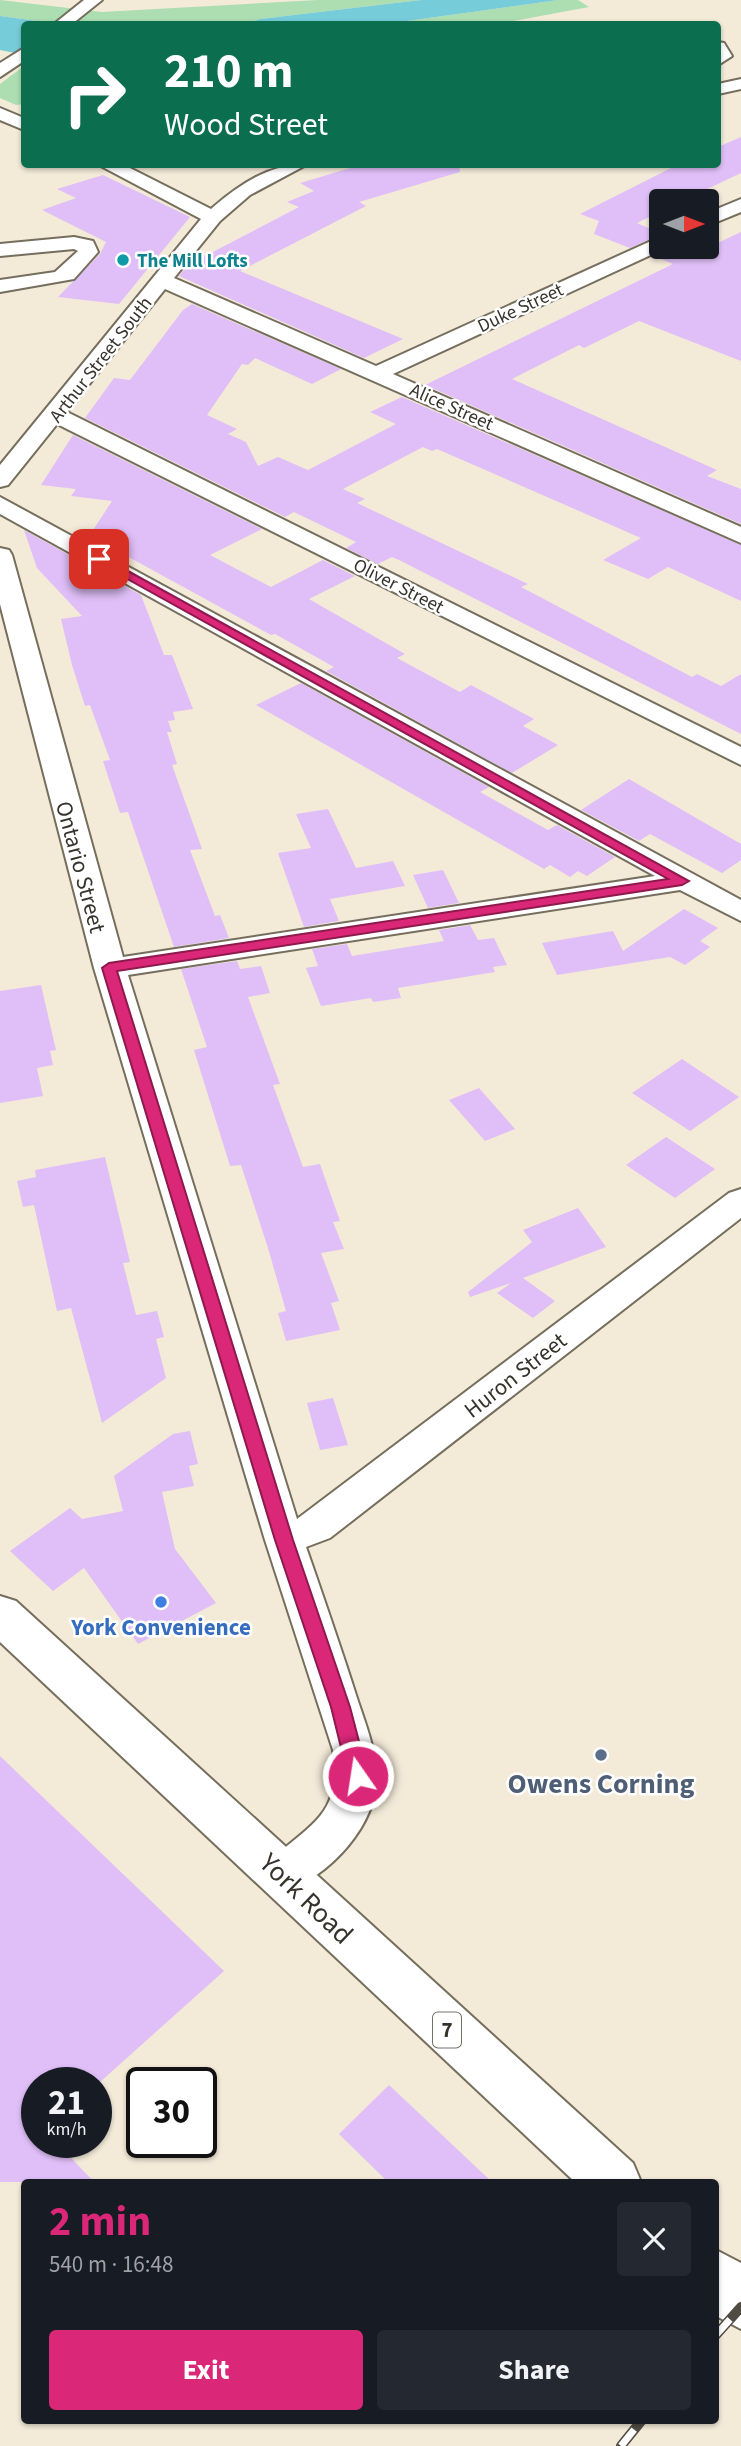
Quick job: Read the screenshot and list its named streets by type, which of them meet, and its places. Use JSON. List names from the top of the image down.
{
  "streets": {
    "main road": ["York Road", "7"],
    "street": [
      "Duke Street",
      "Arthur Street South",
      "Alice Street",
      "Oliver Street",
      "Ontario Street",
      "Huron Street"
    ]
  },
  "crossings": [
    ["Duke Street", "Alice Street"],
    ["Arthur Street South", "Alice Street"],
    ["Arthur Street South", "Oliver Street"],
    ["Ontario Street", "Huron Street"],
    ["Ontario Street", "York Road"]
  ],
  "places": ["The Mill Lofts", "York Convenience", "Owens Corning"],
  "north": "right",
  "page": {
    "turn": ["210 m", "Wood Street"],
    "speed": "21 km/h",
    "limit": "30",
    "heading": ["2 min", "540 m · 16:48"],
    "buttons": ["Exit", "Share"]
  }
}
